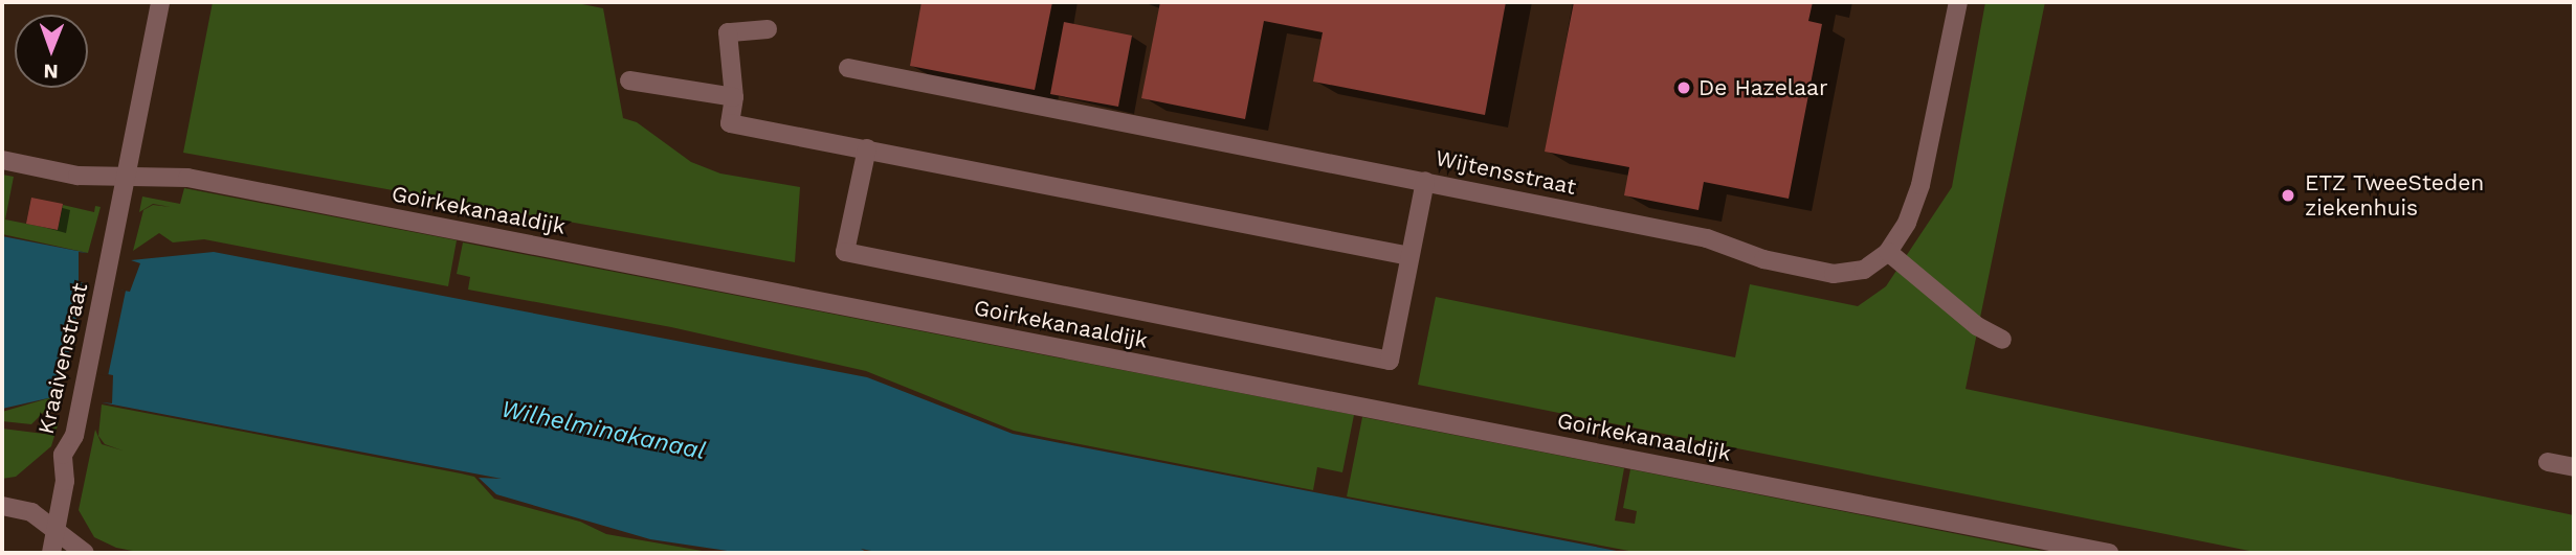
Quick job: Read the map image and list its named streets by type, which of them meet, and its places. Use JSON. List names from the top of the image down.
{
  "streets": {
    "street": ["Wijtensstraat", "Goirkekanaaldijk", "Kraaivenstraat"]
  },
  "crossings": [
    ["Goirkekanaaldijk", "Kraaivenstraat"]
  ],
  "water": ["Wilhelminakanaal"],
  "places": ["De Hazelaar", "ETZ TweeSteden ziekenhuis"],
  "north": "bottom"
}
